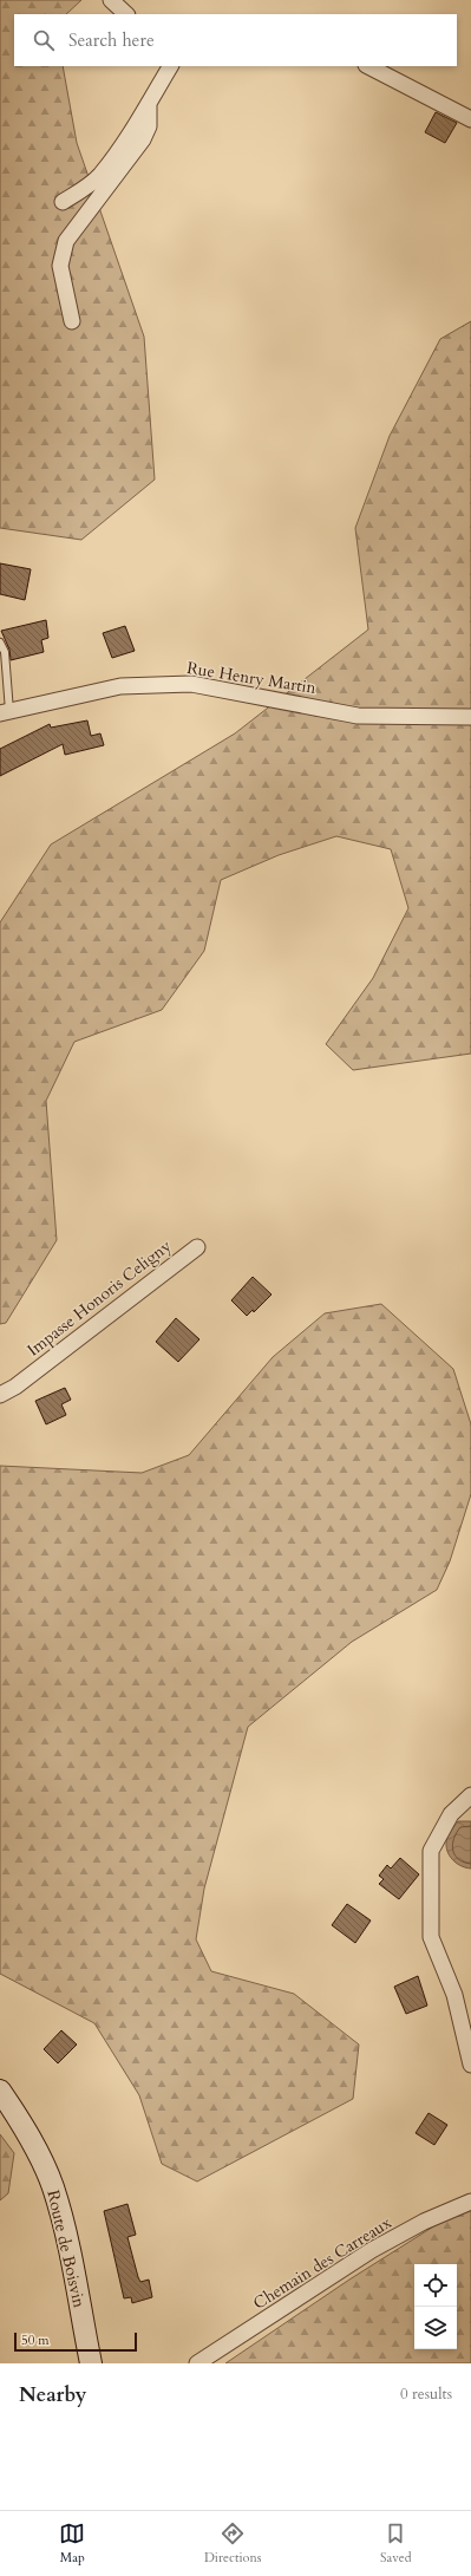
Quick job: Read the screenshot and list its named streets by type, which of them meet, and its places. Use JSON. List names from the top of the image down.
{
  "streets": {
    "main road": ["Route de Boisvin"],
    "street": ["Rue Henry Martin", "Impasse Honoris Celigny", "Chemain des Carreaux"]
  },
  "scale_bar": "50 m",
  "page": {
    "search": "Search here",
    "scale": "50 m",
    "heading": ["Nearby", "0 results"],
    "nav": ["Map", "Directions", "Saved"]
  }
}
